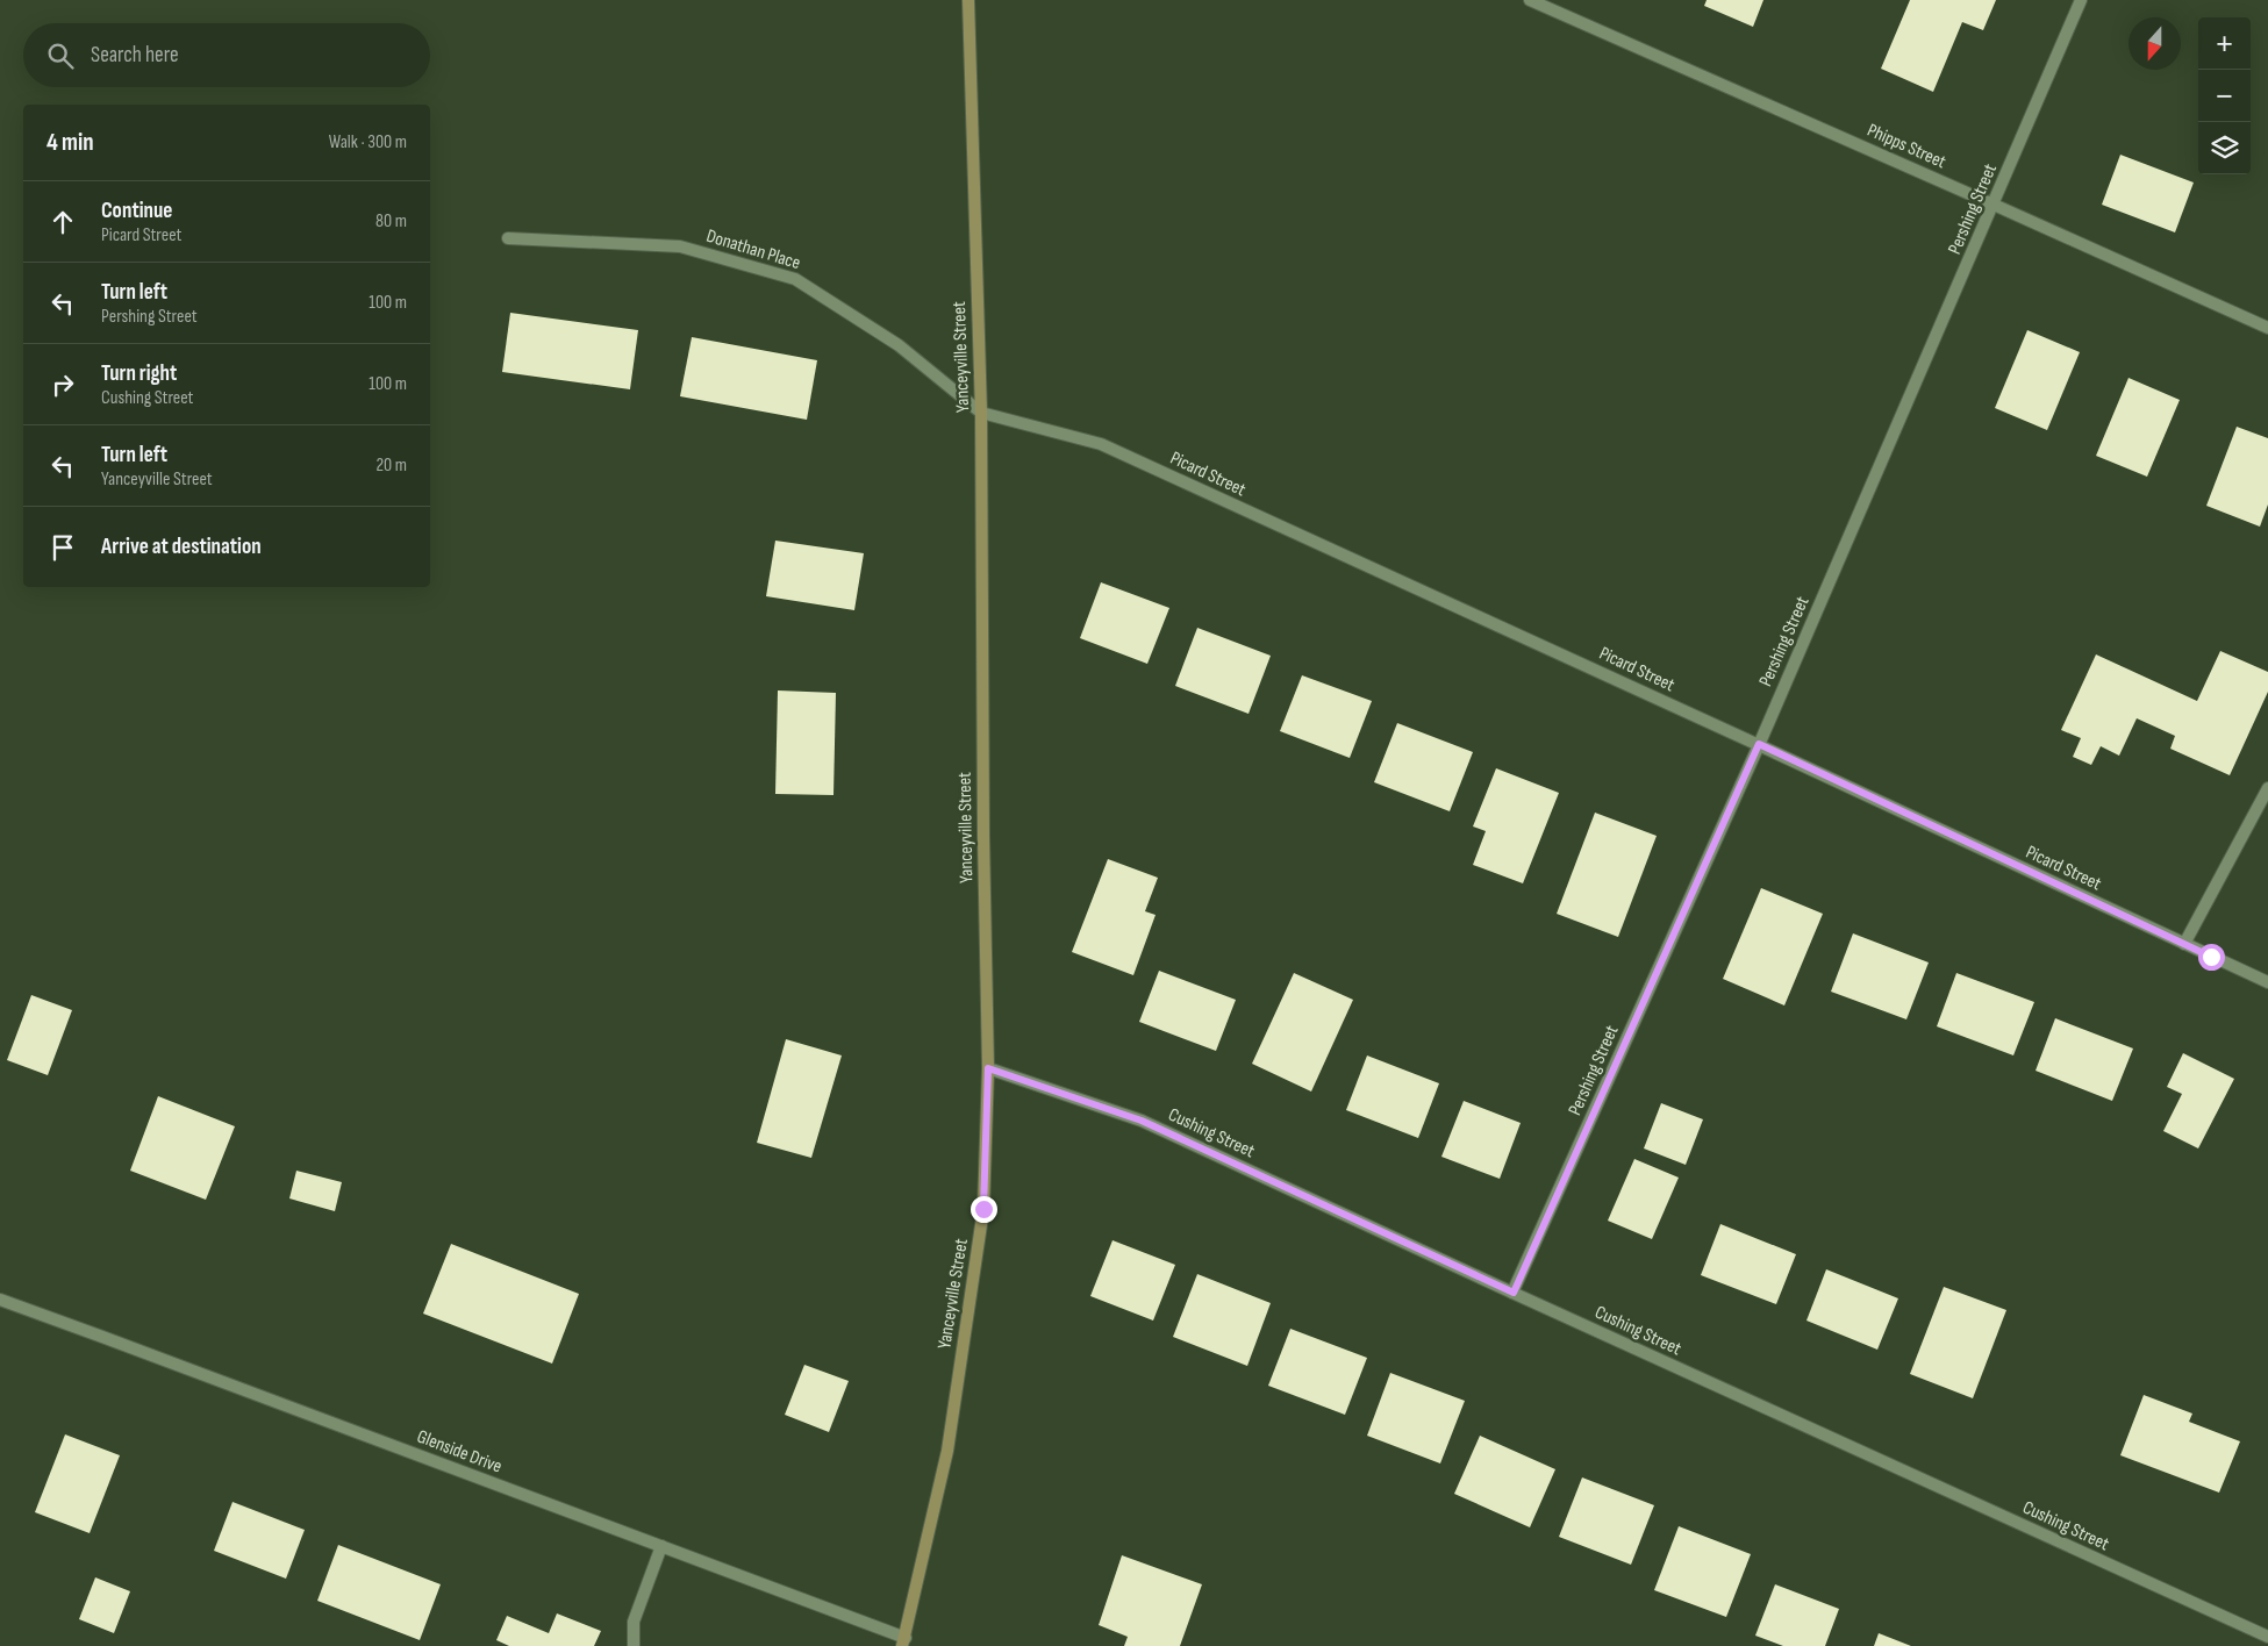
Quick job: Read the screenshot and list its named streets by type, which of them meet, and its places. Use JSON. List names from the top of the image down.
{
  "streets": {
    "main road": ["Yanceyville Street"],
    "street": [
      "Phipps Street",
      "Pershing Street",
      "Donathan Place",
      "Picard Street",
      "Cushing Street",
      "Glenside Drive"
    ]
  },
  "crossings": [
    ["Phipps Street", "Pershing Street"],
    ["Pershing Street", "Picard Street"],
    ["Pershing Street", "Cushing Street"],
    ["Donathan Place", "Yanceyville Street"],
    ["Donathan Place", "Picard Street"],
    ["Yanceyville Street", "Picard Street"],
    ["Yanceyville Street", "Cushing Street"],
    ["Yanceyville Street", "Glenside Drive"]
  ],
  "north": "bottom",
  "page": {
    "map_buttons": ["+", "−"],
    "search": "Search here",
    "heading": ["4 min", "Walk · 300 m"],
    "list": [
      ["Continue", "Picard Street", "80 m"],
      ["Turn left", "Pershing Street", "100 m"],
      ["Turn right", "Cushing Street", "100 m"],
      ["Turn left", "Yanceyville Street", "20 m"],
      "Arrive at destination"
    ]
  }
}
